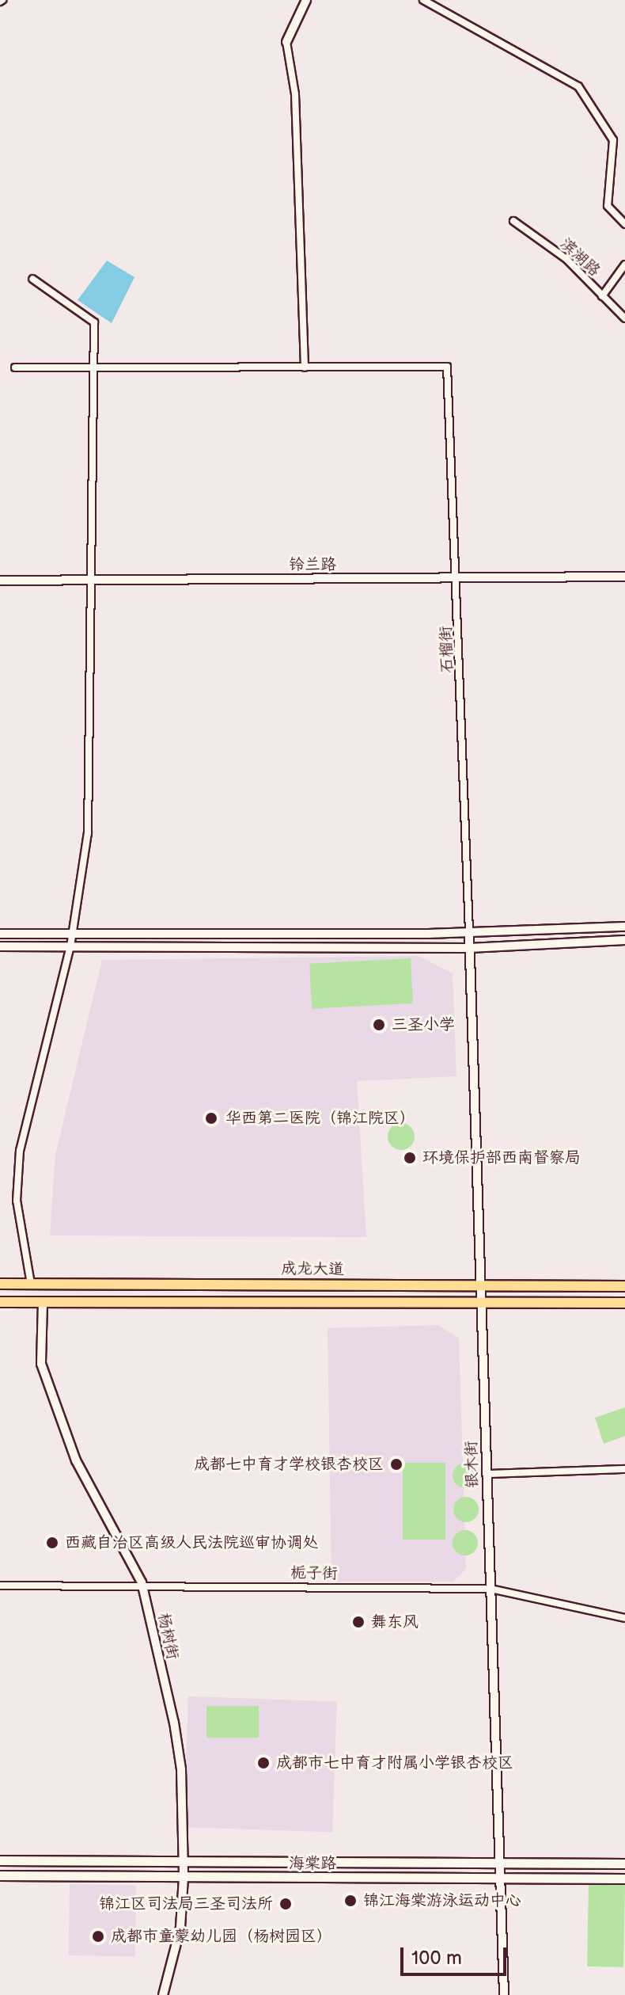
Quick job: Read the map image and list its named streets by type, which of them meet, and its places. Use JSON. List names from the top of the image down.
{
  "streets": {
    "highway": ["成龙大道"],
    "main road": ["海棠路"],
    "street": [
      "滨湖路",
      "铃兰路",
      "石榴街",
      "银木街",
      "栀子街",
      "杨树街"
    ]
  },
  "crossings": [
    ["铃兰路", "石榴街"],
    ["石榴街", "银木街"],
    ["成龙大道", "银木街"],
    ["成龙大道", "杨树街"],
    ["银木街", "栀子街"],
    ["银木街", "海棠路"],
    ["栀子街", "杨树街"],
    ["杨树街", "海棠路"]
  ],
  "places": [
    "三圣小学",
    "华西第二医院（锦江院区）",
    "环境保护部西南督察局",
    "成都七中育才学校银杏校区",
    "西藏自治区高级人民法院巡审协调处",
    "舞东风",
    "成都市七中育才附属小学银杏校区",
    "锦江海棠游泳运动中心",
    "锦江区司法局三圣司法所",
    "成都市童蒙幼儿园（杨树园区）"
  ],
  "scale_bar": "100 m"
}
